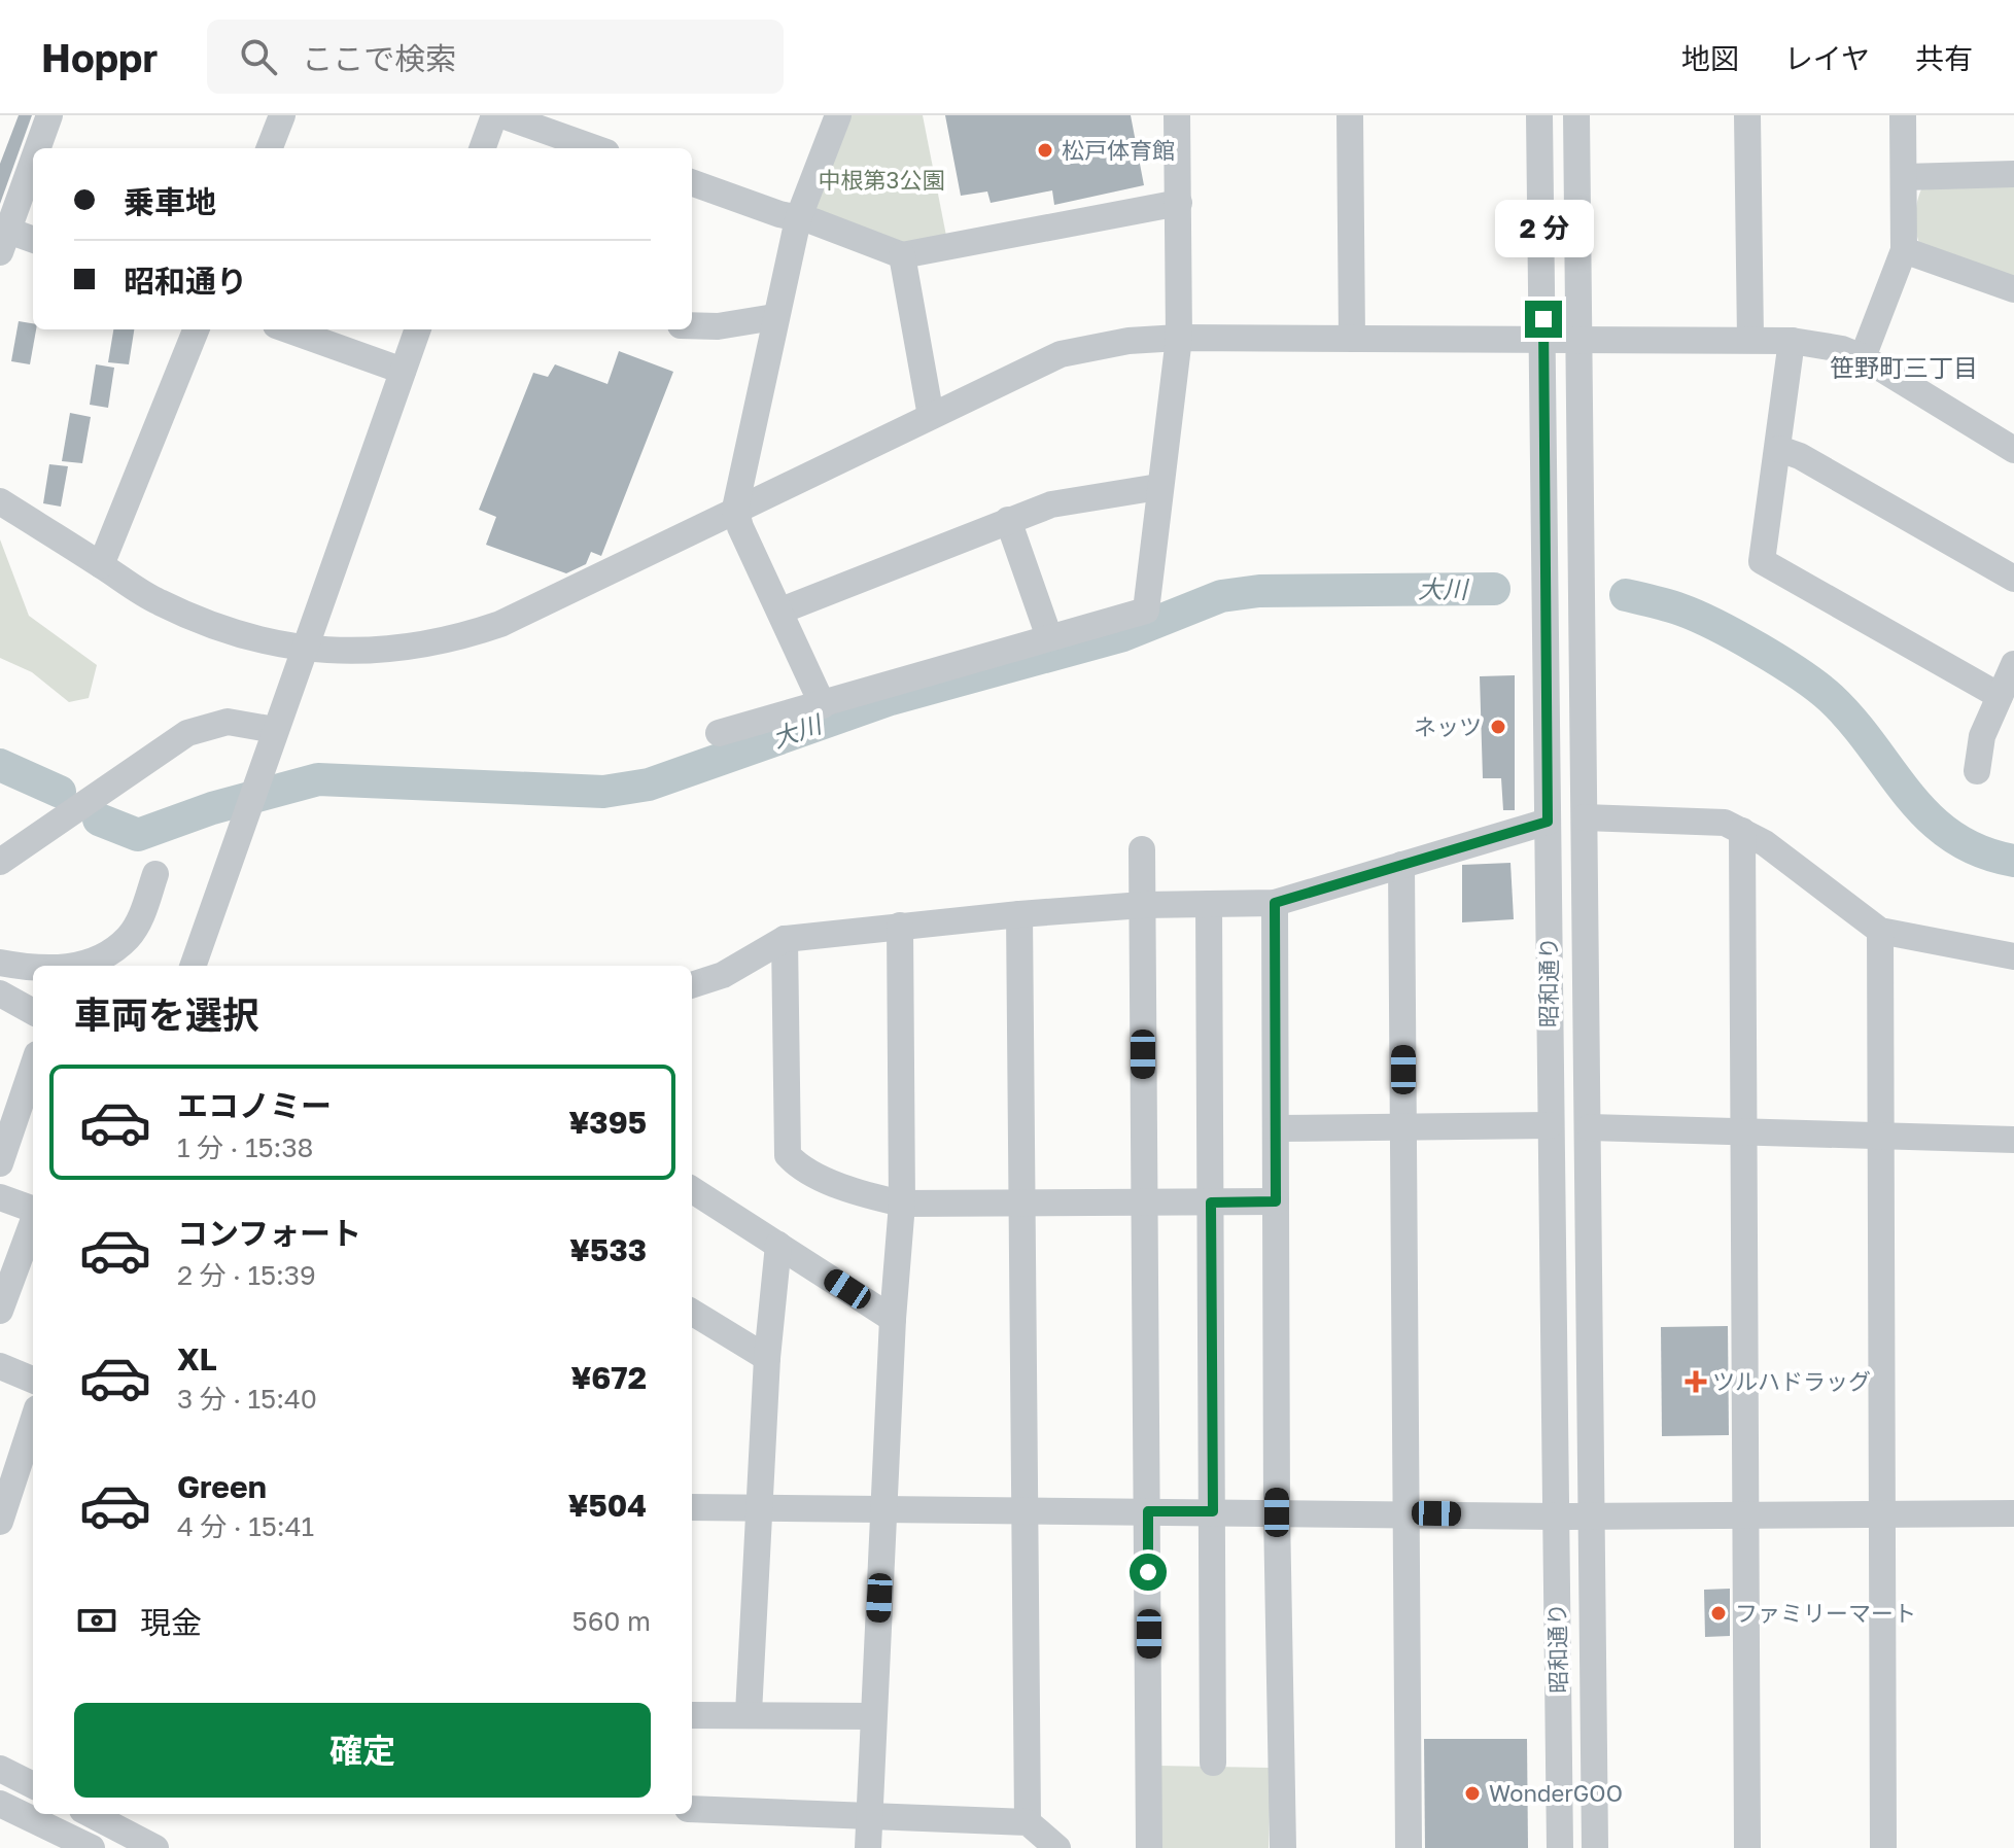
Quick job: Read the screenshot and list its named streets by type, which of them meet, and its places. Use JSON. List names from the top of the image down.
{
  "streets": {
    "street": ["昭和通り"]
  },
  "districts": ["笹野町三丁目"],
  "water": ["大川"],
  "parks": ["中根第3公園"],
  "places": {
    "other": [
      "松戸体育館",
      "ネッツ",
      "ファミリーマート",
      "WonderGOO"
    ],
    "health": ["ツルハドラッグ"]
  },
  "page": {
    "header": "Hoppr",
    "search": "ここで検索",
    "nav": ["地図", "レイヤ", "共有"],
    "banner": ["乗車地", "昭和通り"],
    "bubble": "2 分",
    "heading": "車両を選択",
    "list": [
      {
        "name": "エコノミー",
        "note": "1 分 · 15:38",
        "value": "¥395"
      },
      {
        "name": "コンフォート",
        "note": "2 分 · 15:39",
        "value": "¥533"
      },
      {
        "name": "XL",
        "note": "3 分 · 15:40",
        "value": "¥672"
      },
      {
        "name": "Green",
        "note": "4 分 · 15:41",
        "value": "¥504"
      }
    ],
    "pay": ["現金", "560 m"],
    "buttons": "確定"
  }
}
